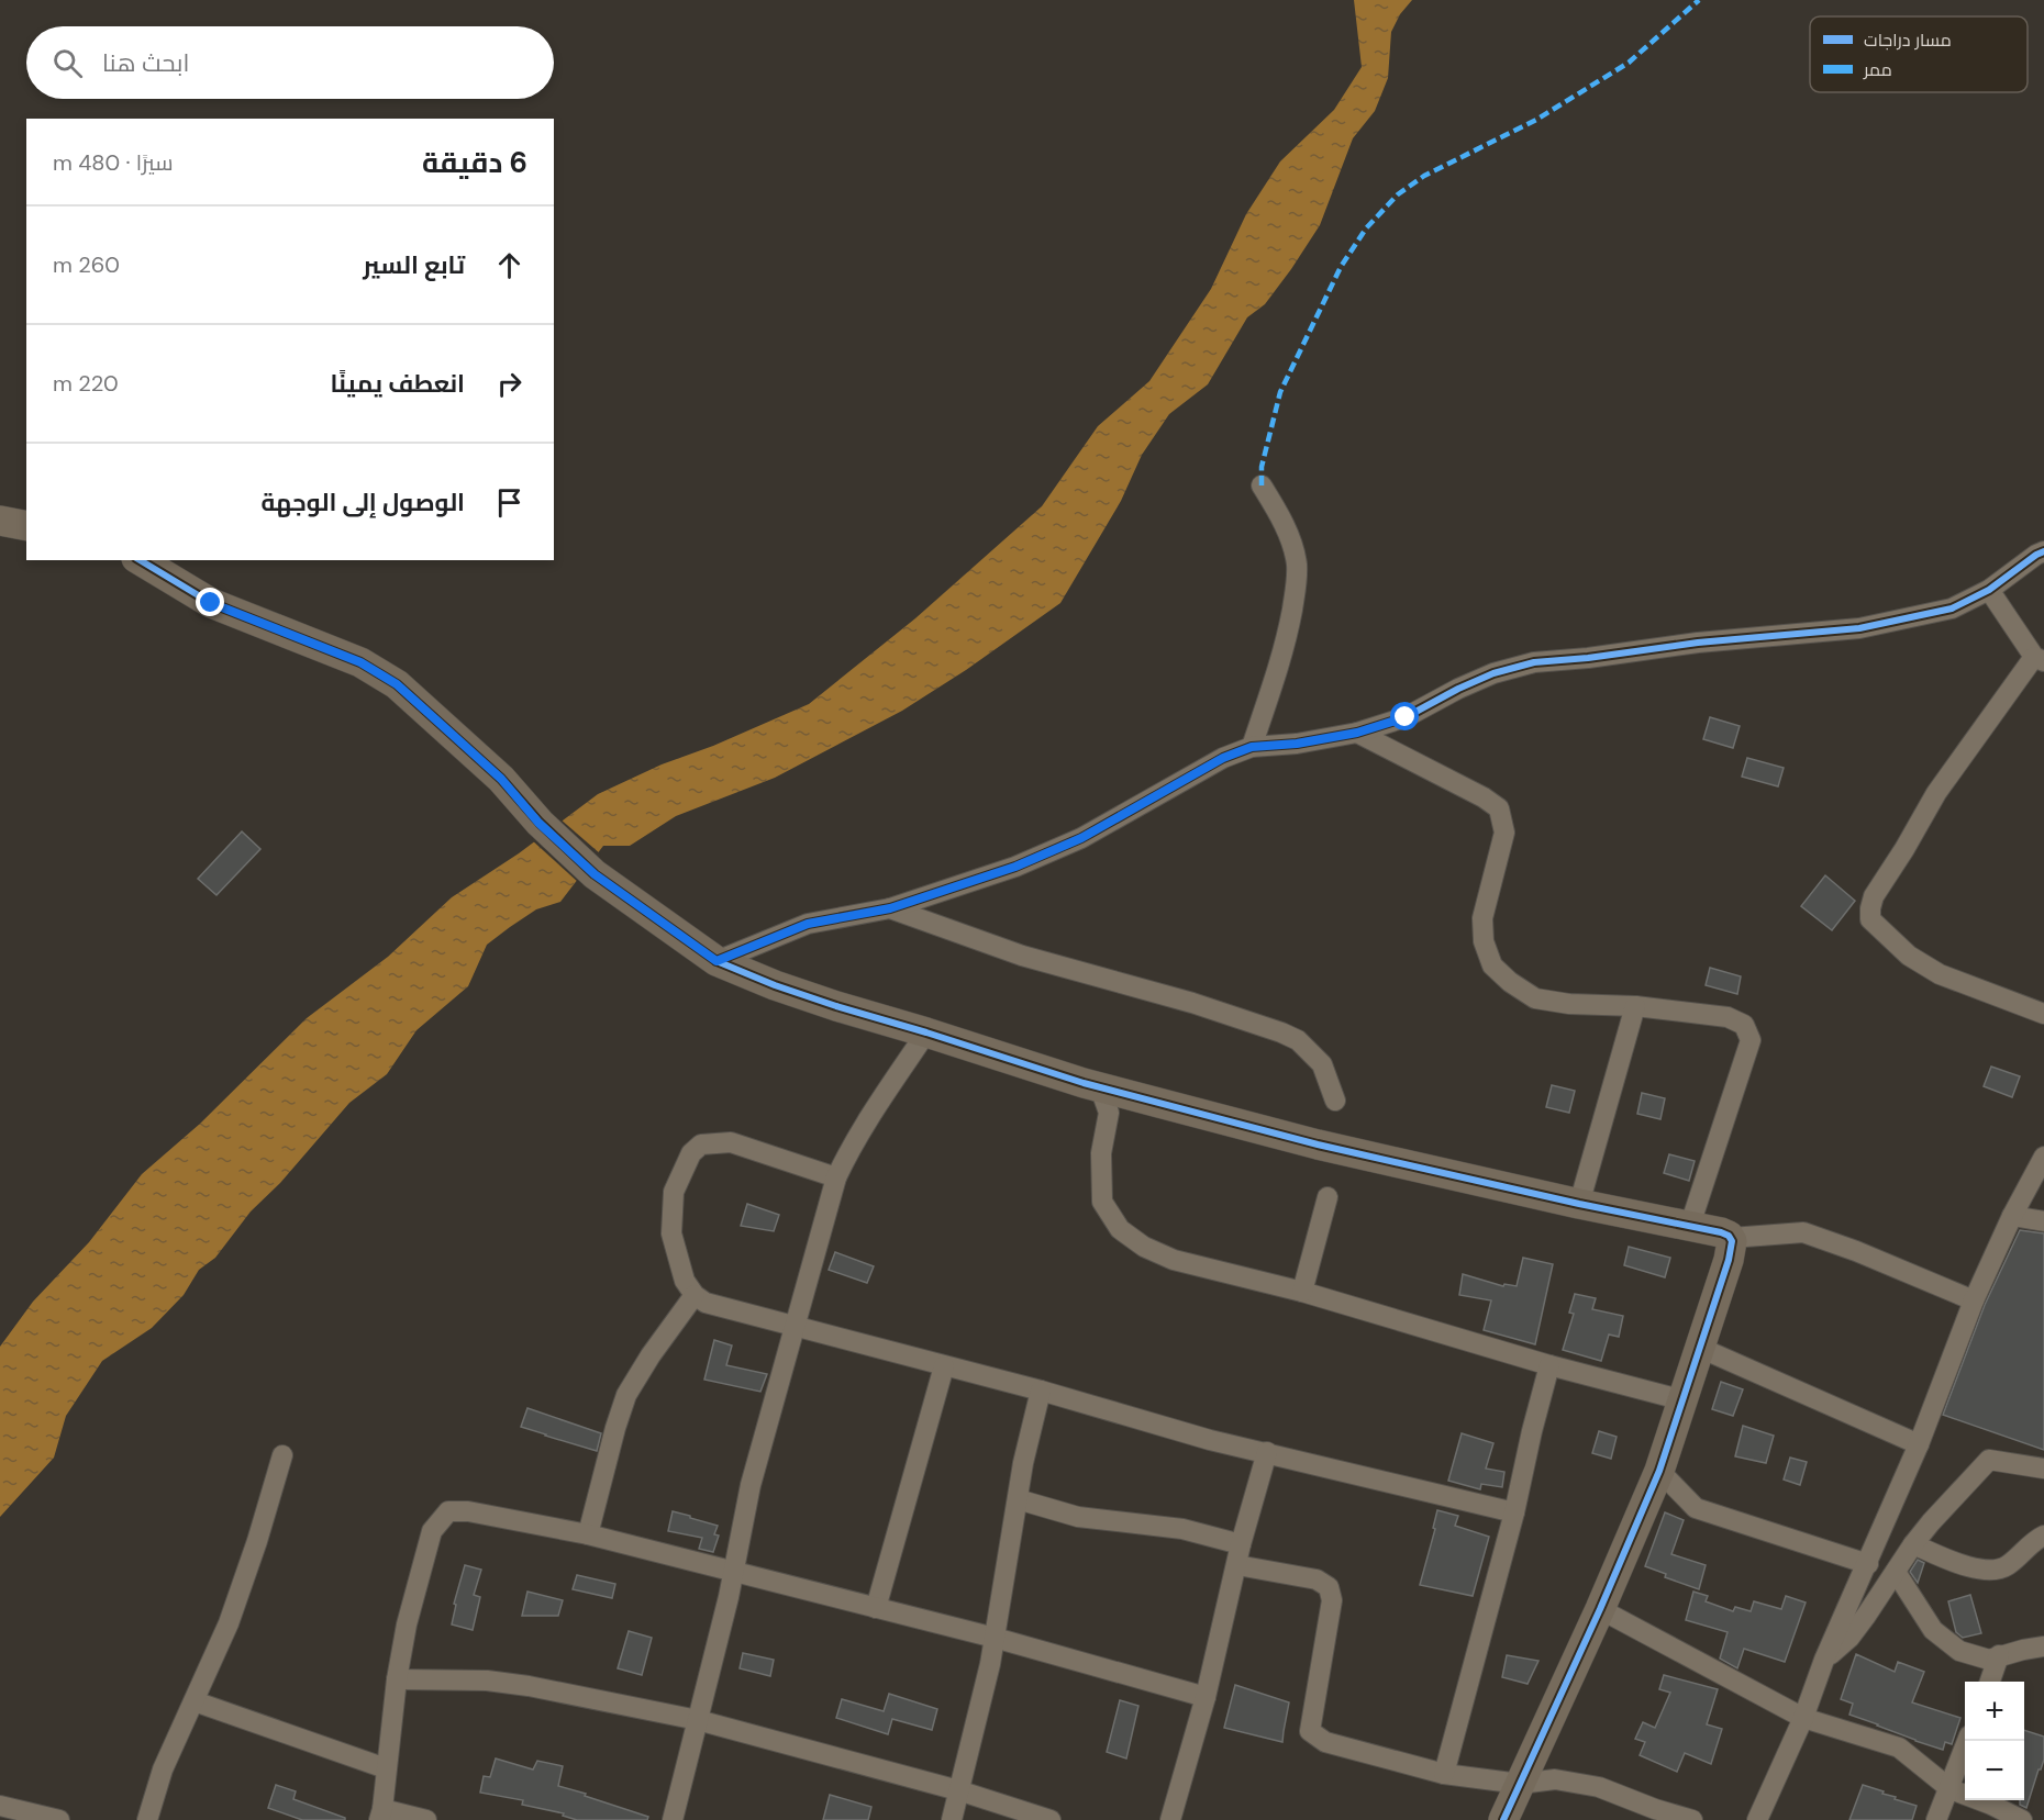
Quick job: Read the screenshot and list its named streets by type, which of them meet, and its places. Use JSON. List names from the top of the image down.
{
  "legend": ["مسار دراجات", "ممر"],
  "page": {
    "search": "ابحث هنا",
    "heading": ["6 دقيقة", "سيرًا · 480 m"],
    "list": [
      ["تابع السير", "260 m"],
      ["انعطف يمينًا", "220 m"],
      "الوصول إلى الوجهة"
    ],
    "map_buttons": ["+", "−"]
  }
}
